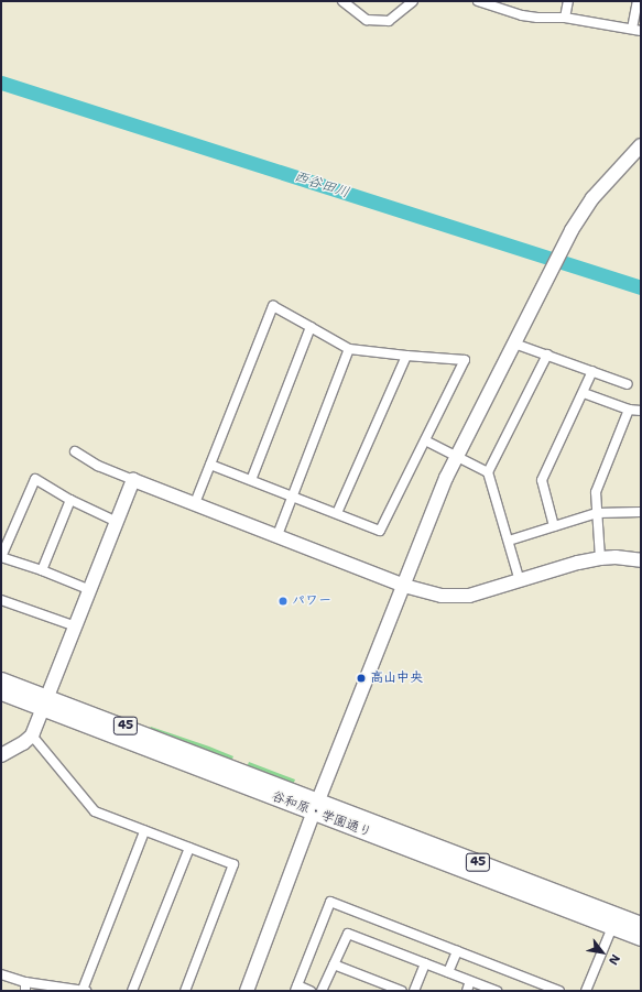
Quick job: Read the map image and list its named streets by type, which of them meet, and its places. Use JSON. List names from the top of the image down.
{
  "streets": {
    "main road": ["45", "谷和原・学園通り"]
  },
  "water": ["西谷田川"],
  "places": ["パワー", "高山中央"],
  "north": "bottom right"
}
